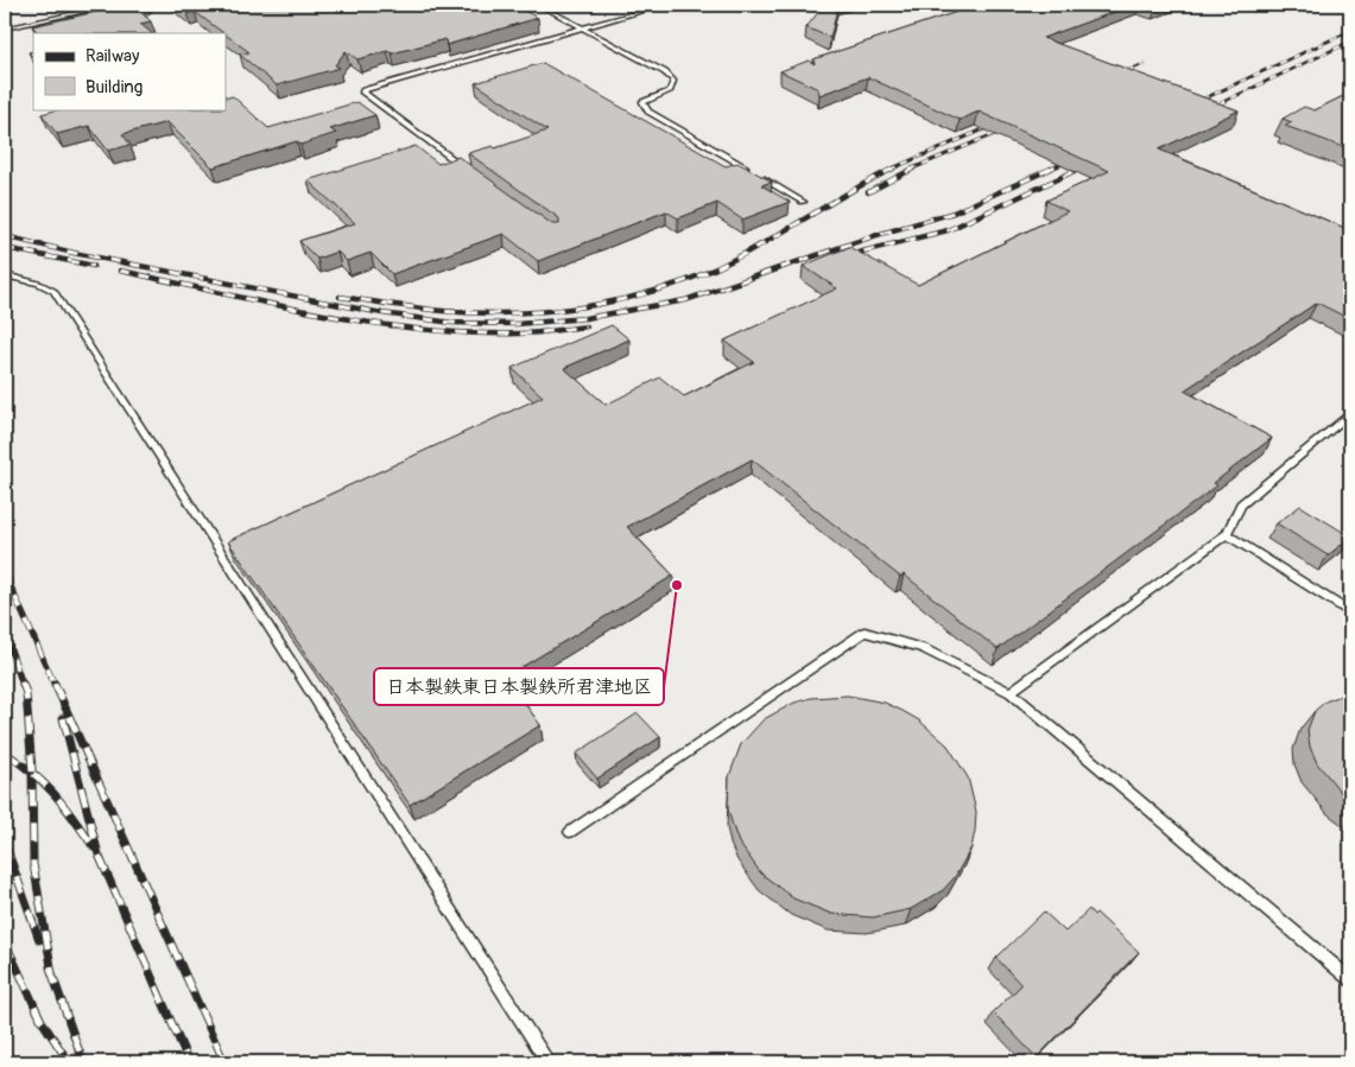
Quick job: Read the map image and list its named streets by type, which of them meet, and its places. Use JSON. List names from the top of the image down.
{
  "places": ["日本製鉄東日本製鉄所君津地区"],
  "legend": ["Railway", "Building"]
}
